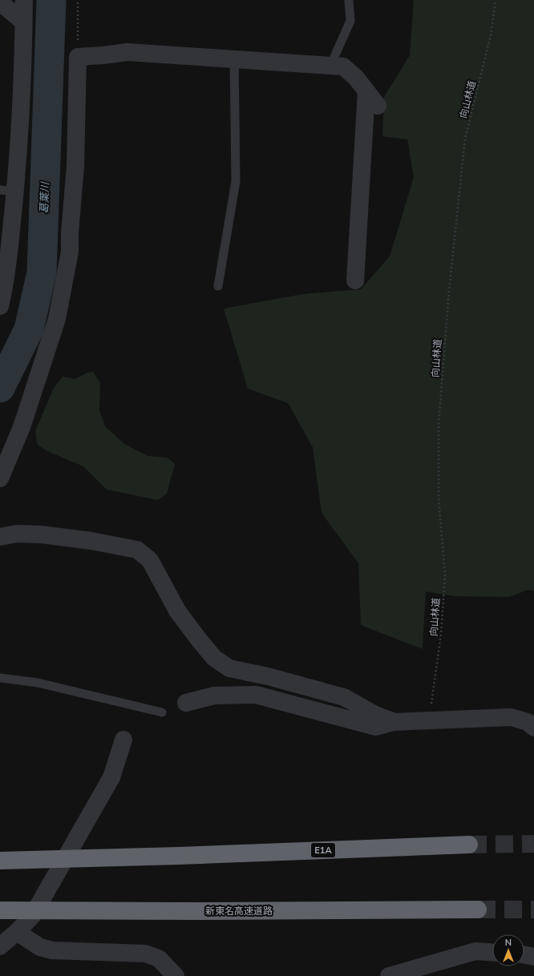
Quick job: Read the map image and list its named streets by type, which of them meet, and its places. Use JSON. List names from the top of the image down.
{
  "streets": {
    "highway": ["E1A", "新東名高速道路"],
    "path": ["向山林道"]
  },
  "water": ["葛葉川"],
  "north": "top"
}
